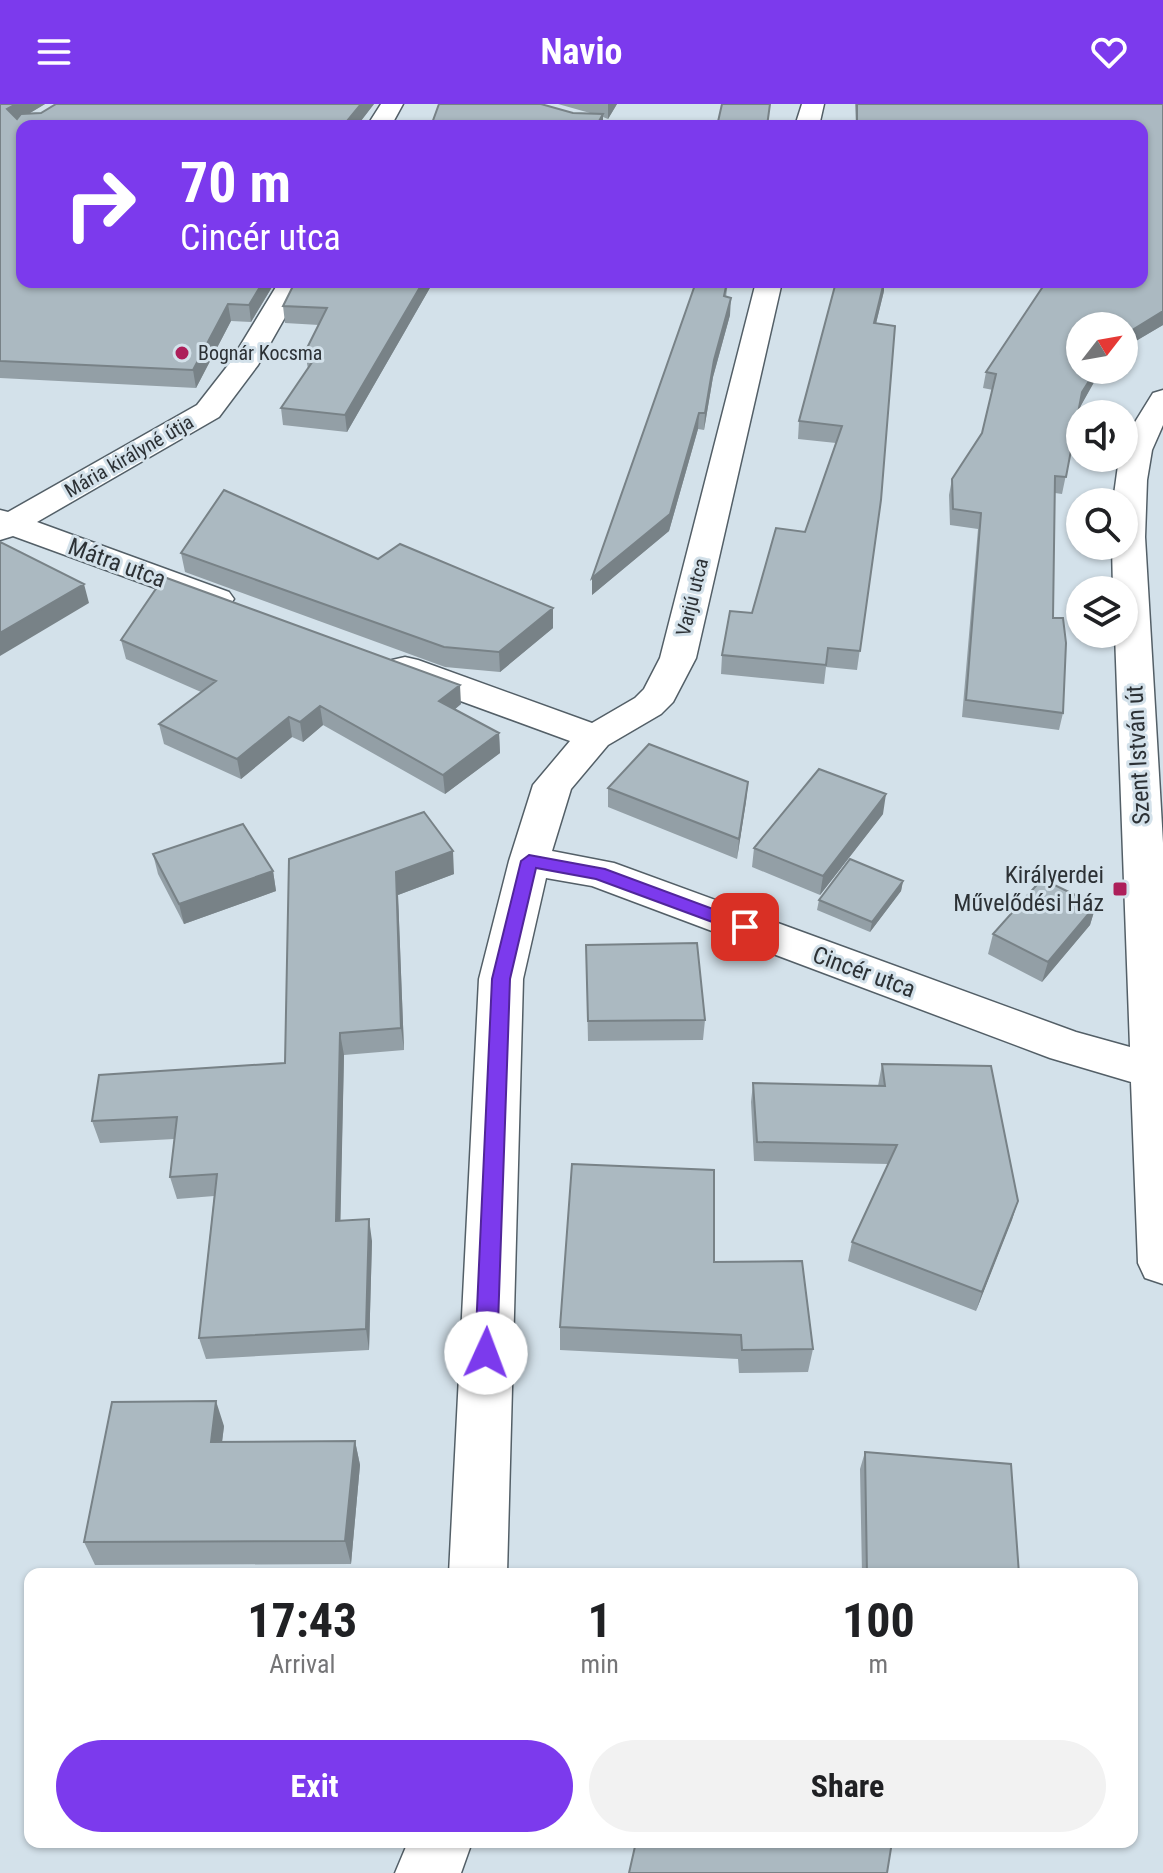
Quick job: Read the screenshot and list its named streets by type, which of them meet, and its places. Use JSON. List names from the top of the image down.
{
  "streets": {
    "street": [
      "Mária királyné útja",
      "Mátra utca",
      "Varjú utca",
      "Szent István út",
      "Cincér utca"
    ]
  },
  "crossings": [
    ["Mária királyné útja", "Mátra utca"],
    ["Varjú utca", "Cincér utca"],
    ["Szent István út", "Cincér utca"]
  ],
  "places": {
    "other": ["Bognár Kocsma"],
    "transit": ["Királyerdei Művelődési Ház"]
  },
  "north": "top right",
  "page": {
    "header": "Navio",
    "turn": ["70 m", "Cincér utca"],
    "eta": [
      "17:43",
      "Arrival",
      "1",
      "min",
      "100",
      "m"
    ],
    "buttons": ["Exit", "Share"]
  }
}
